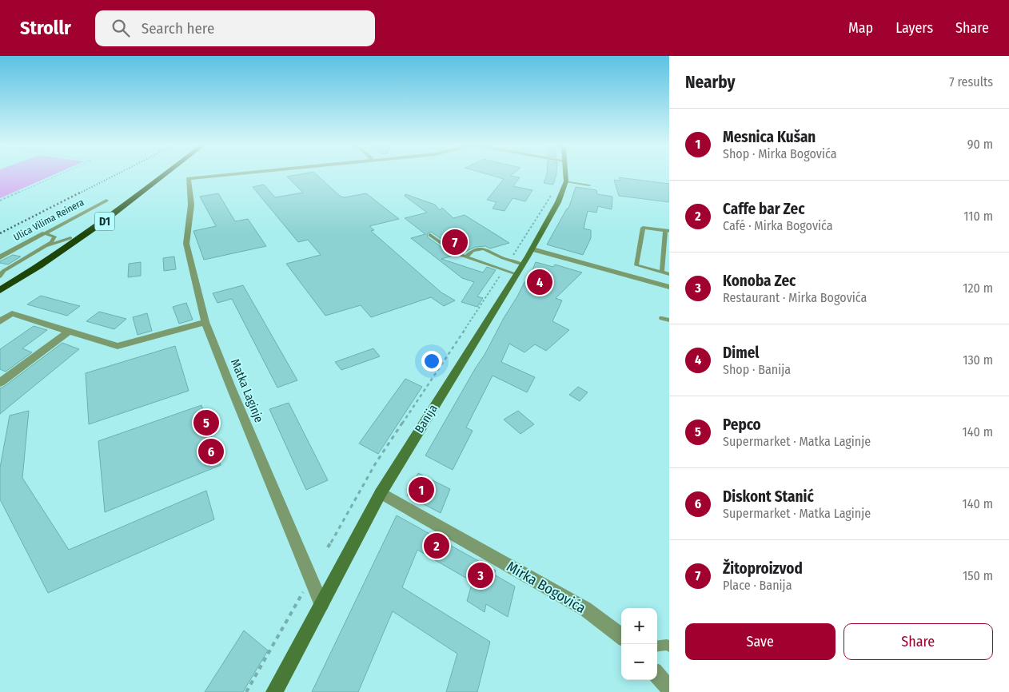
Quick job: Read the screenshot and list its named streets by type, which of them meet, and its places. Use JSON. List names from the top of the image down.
{
  "streets": {
    "highway": ["D1"],
    "main road": ["Banija"],
    "street": ["Ulica Vilima Reinera", "Matka Laginje", "Mirka Bogovića"]
  },
  "crossings": [
    ["Matka Laginje", "Banija"],
    ["Banija", "Mirka Bogovića"]
  ],
  "page": {
    "header": "Strollr",
    "search": "Search here",
    "nav": ["Map", "Layers", "Share"],
    "heading": ["Nearby", "7 results"],
    "list": [
      {
        "mark": "1",
        "name": "Mesnica Kušan",
        "note": "Shop · Mirka Bogovića",
        "value": "90 m"
      },
      {
        "mark": "2",
        "name": "Caffe bar Zec",
        "note": "Café · Mirka Bogovića",
        "value": "110 m"
      },
      {
        "mark": "3",
        "name": "Konoba Zec",
        "note": "Restaurant · Mirka Bogovića",
        "value": "120 m"
      },
      {
        "mark": "4",
        "name": "Dimel",
        "note": "Shop · Banija",
        "value": "130 m"
      },
      {
        "mark": "5",
        "name": "Pepco",
        "note": "Supermarket · Matka Laginje",
        "value": "140 m"
      },
      {
        "mark": "6",
        "name": "Diskont Stanić",
        "note": "Supermarket · Matka Laginje",
        "value": "140 m"
      },
      {
        "mark": "7",
        "name": "Žitoproizvod",
        "note": "Place · Banija",
        "value": "150 m"
      }
    ],
    "pins": [
      "7",
      "4",
      "5",
      "6",
      "1",
      "2",
      "3"
    ],
    "map_buttons": ["+", "−"],
    "buttons": ["Save", "Share"]
  }
}
